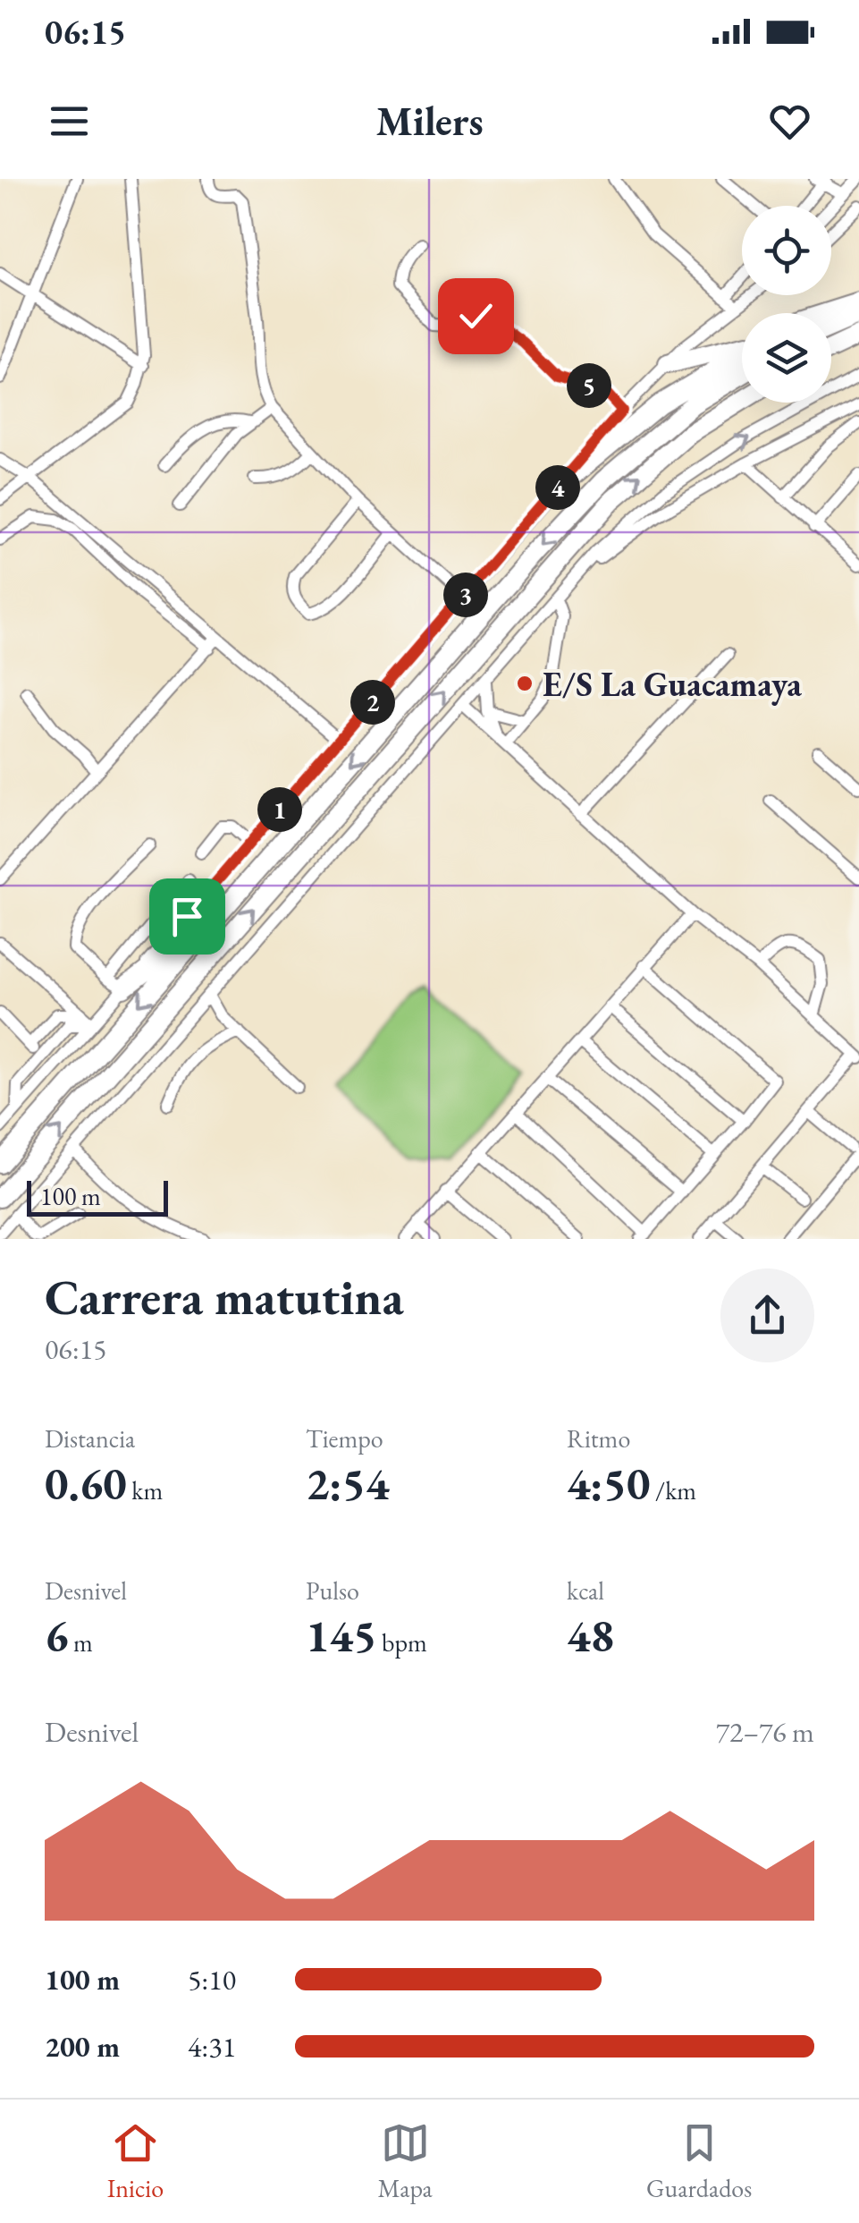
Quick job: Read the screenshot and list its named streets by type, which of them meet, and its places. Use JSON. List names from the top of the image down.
{
  "places": ["E/S La Guacamaya"],
  "scale_bar": "100 m",
  "page": {
    "status": "06:15",
    "header": "Milers",
    "pins": [
      "5",
      "4",
      "3",
      "2",
      "1"
    ],
    "scale": "100 m",
    "heading": ["Carrera matutina", "06:15"],
    "stats": [
      ["Distancia", "0.60 km"],
      ["Tiempo", "2:54"],
      ["Ritmo", "4:50 /km"],
      ["Desnivel", "6 m"],
      ["Pulso", "145 bpm"],
      ["kcal", "48"]
    ],
    "chart": ["Desnivel", "72–76 m"],
    "list": [
      {
        "name": "100 m",
        "note": "5:10"
      },
      {
        "name": "200 m",
        "note": "4:31"
      }
    ],
    "tabs": ["Inicio", "Mapa", "Guardados"]
  }
}
